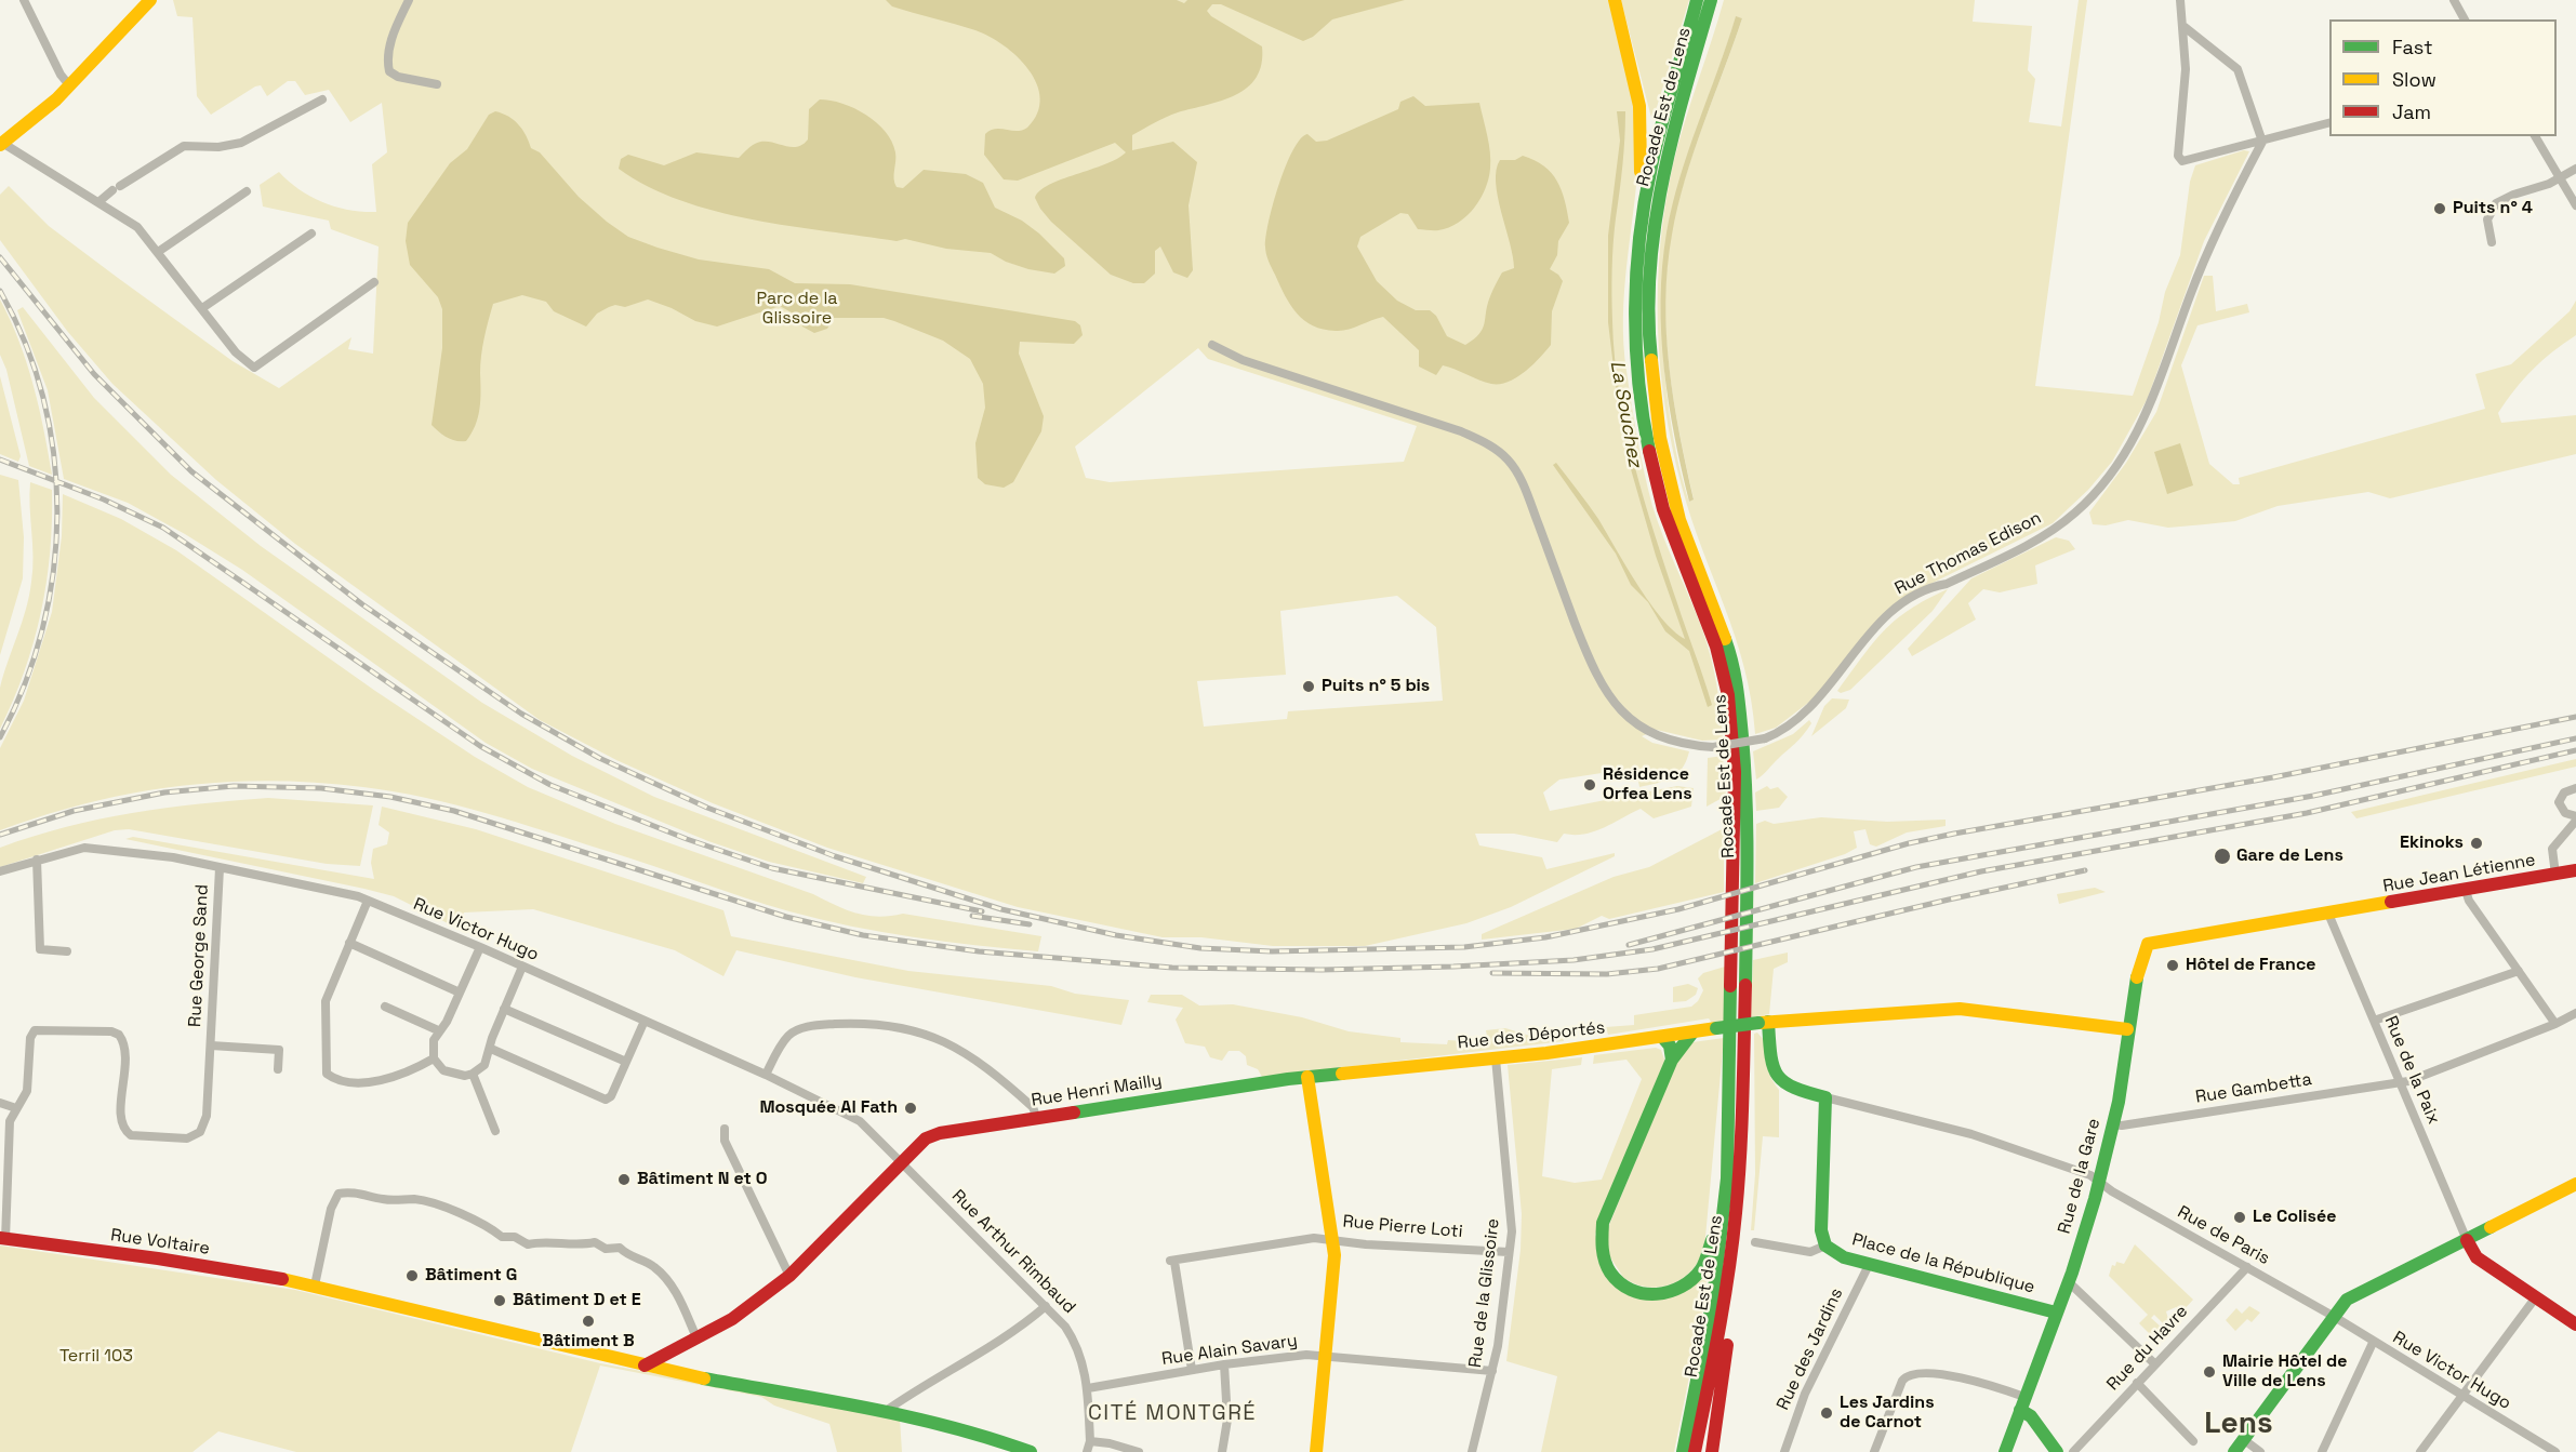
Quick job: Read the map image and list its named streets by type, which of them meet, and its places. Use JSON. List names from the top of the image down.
{
  "streets": {
    "main road": [
      "Rocade Est de Lens",
      "Rue Jean Létienne",
      "Rue des Déportés",
      "Rue Henri Mailly",
      "Rue de la Gare",
      "Rue Voltaire",
      "Place de la République"
    ],
    "street": [
      "Rue Thomas Edison",
      "Rue Victor Hugo",
      "Rue George Sand",
      "Rue de la Paix",
      "Rue Gambetta",
      "Rue Pierre Loti",
      "Rue de Paris",
      "Rue Arthur Rimbaud",
      "Rue de la Glissoire",
      "Rue du Havre",
      "Rue des Jardins",
      "Rue Alain Savary"
    ]
  },
  "crossings": [
    ["Rue Jean Létienne", "Rue de la Paix"],
    ["Rue Jean Létienne", "Rue de la Gare"],
    ["Rue Victor Hugo", "Rue George Sand"],
    ["Rue Victor Hugo", "Rue Henri Mailly"],
    ["Rue Victor Hugo", "Rue de Paris"],
    ["Rue Victor Hugo", "Rue Arthur Rimbaud"],
    ["Rue George Sand", "Rue Voltaire"],
    ["Rue des Déportés", "Rue Henri Mailly"],
    ["Rue des Déportés", "Rue de la Gare"],
    ["Rue des Déportés", "Rue de la Glissoire"],
    ["Rue de la Paix", "Rue Gambetta"],
    ["Rue Gambetta", "Rue de la Gare"],
    ["Rue Henri Mailly", "Rue Voltaire"],
    ["Rue Henri Mailly", "Rue Arthur Rimbaud"],
    ["Rue de la Gare", "Rue de Paris"],
    ["Rue de la Gare", "Place de la République"],
    ["Rue Pierre Loti", "Rue de la Glissoire"],
    ["Rue Pierre Loti", "Rue Alain Savary"],
    ["Rue de Paris", "Rue du Havre"],
    ["Rue Arthur Rimbaud", "Rue Alain Savary"],
    ["Place de la République", "Rue des Jardins"],
    ["Rue de la Glissoire", "Rue Alain Savary"]
  ],
  "districts": ["CITÉ MONTGRÉ", "Lens"],
  "water": ["La Souchez"],
  "parks": ["Parc de la Glissoire", "Terril 103"],
  "places": [
    "Puits n° 4",
    "Puits n° 5 bis",
    "Résidence Orfea Lens",
    "Ekinoks",
    "Gare de Lens",
    "Hôtel de France",
    "Mosquée Al Fath",
    "Bâtiment N et O",
    "Le Colisée",
    "Bâtiment G",
    "Bâtiment D et E",
    "Bâtiment B",
    "Mairie Hôtel de Ville de Lens",
    "Les Jardins de Carnot"
  ],
  "legend": ["Fast", "Slow", "Jam"]
}
